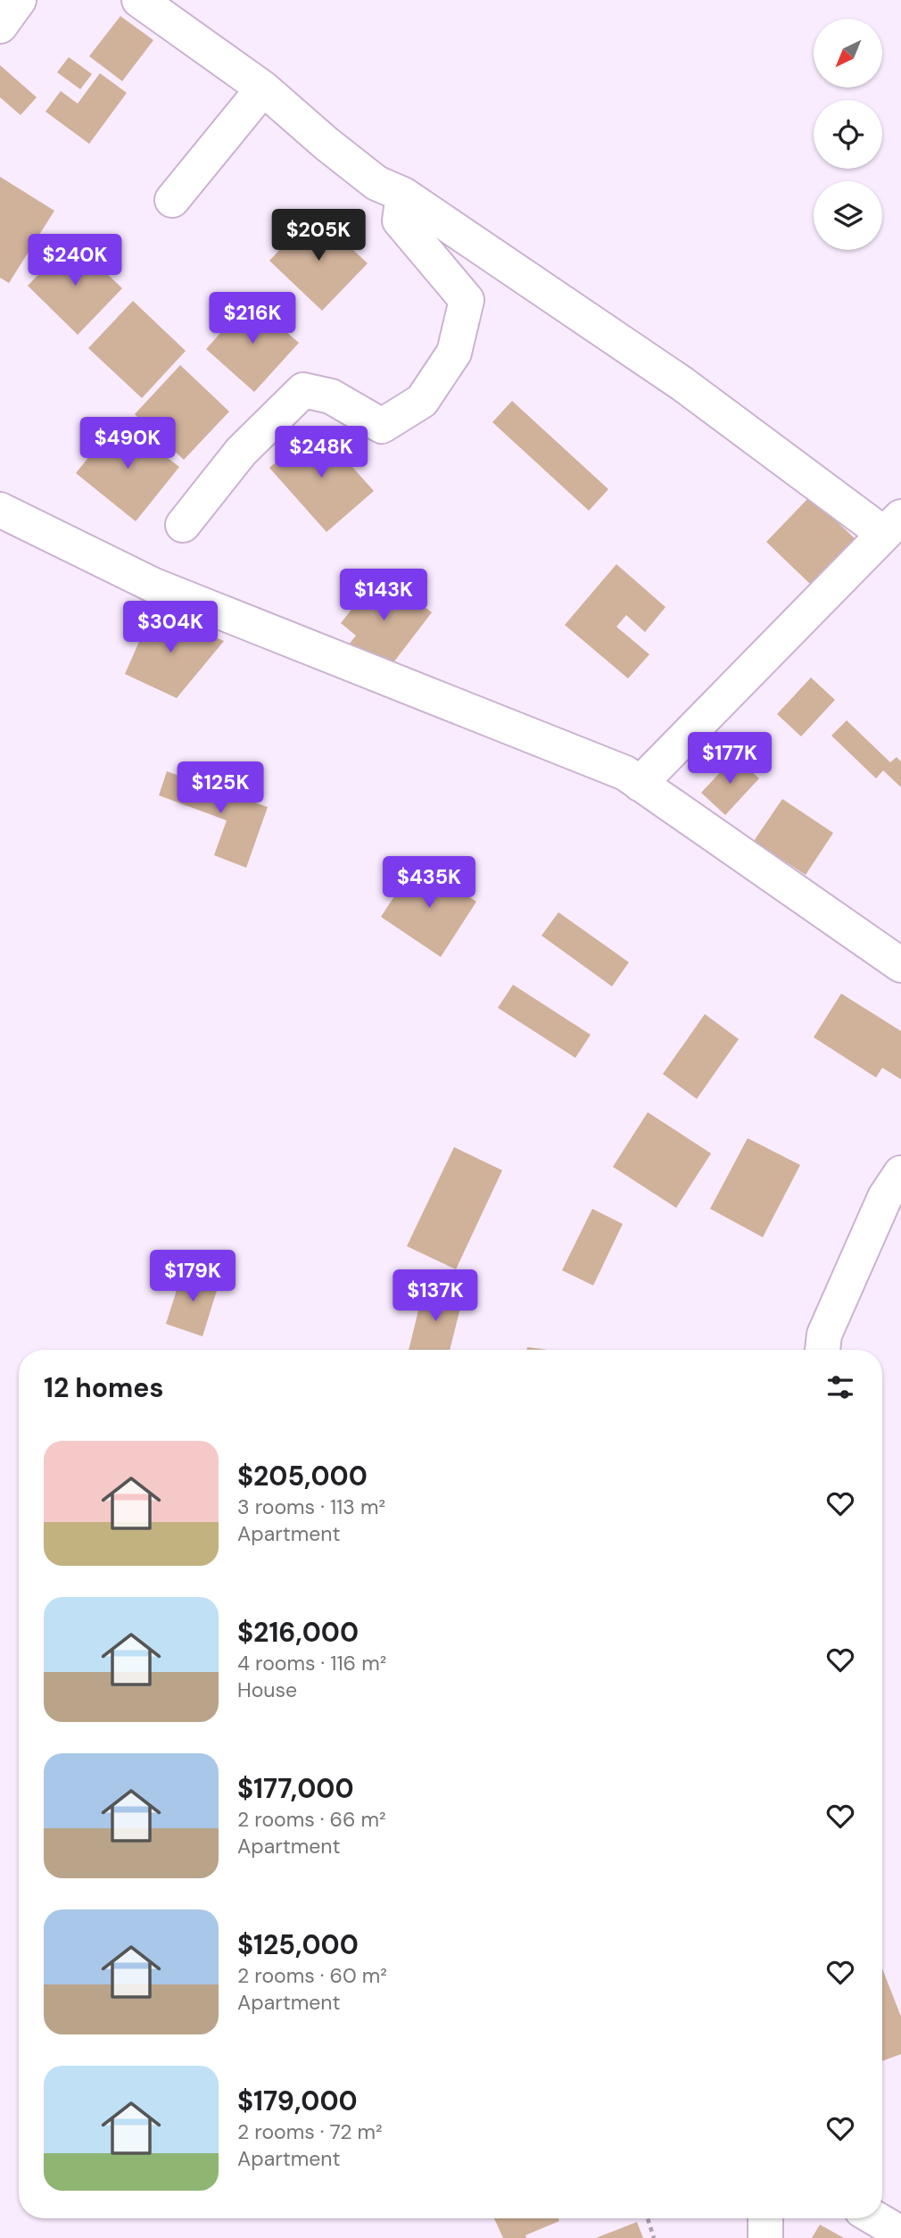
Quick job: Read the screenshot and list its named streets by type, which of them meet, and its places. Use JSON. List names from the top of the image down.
{
  "north": "bottom left",
  "page": {
    "price": [
      "$205K",
      "$240K",
      "$216K",
      "$490K",
      "$248K",
      "$143K",
      "$304K",
      "$177K",
      "$125K",
      "$435K",
      "$179K",
      "$137K"
    ],
    "heading": "12 homes",
    "list": [
      {
        "name": "$205,000",
        "note": "3 rooms · 113 m² · Apartment"
      },
      {
        "name": "$216,000",
        "note": "4 rooms · 116 m² · House"
      },
      {
        "name": "$177,000",
        "note": "2 rooms · 66 m² · Apartment"
      },
      {
        "name": "$125,000",
        "note": "2 rooms · 60 m² · Apartment"
      },
      {
        "name": "$179,000",
        "note": "2 rooms · 72 m² · Apartment"
      }
    ]
  }
}
